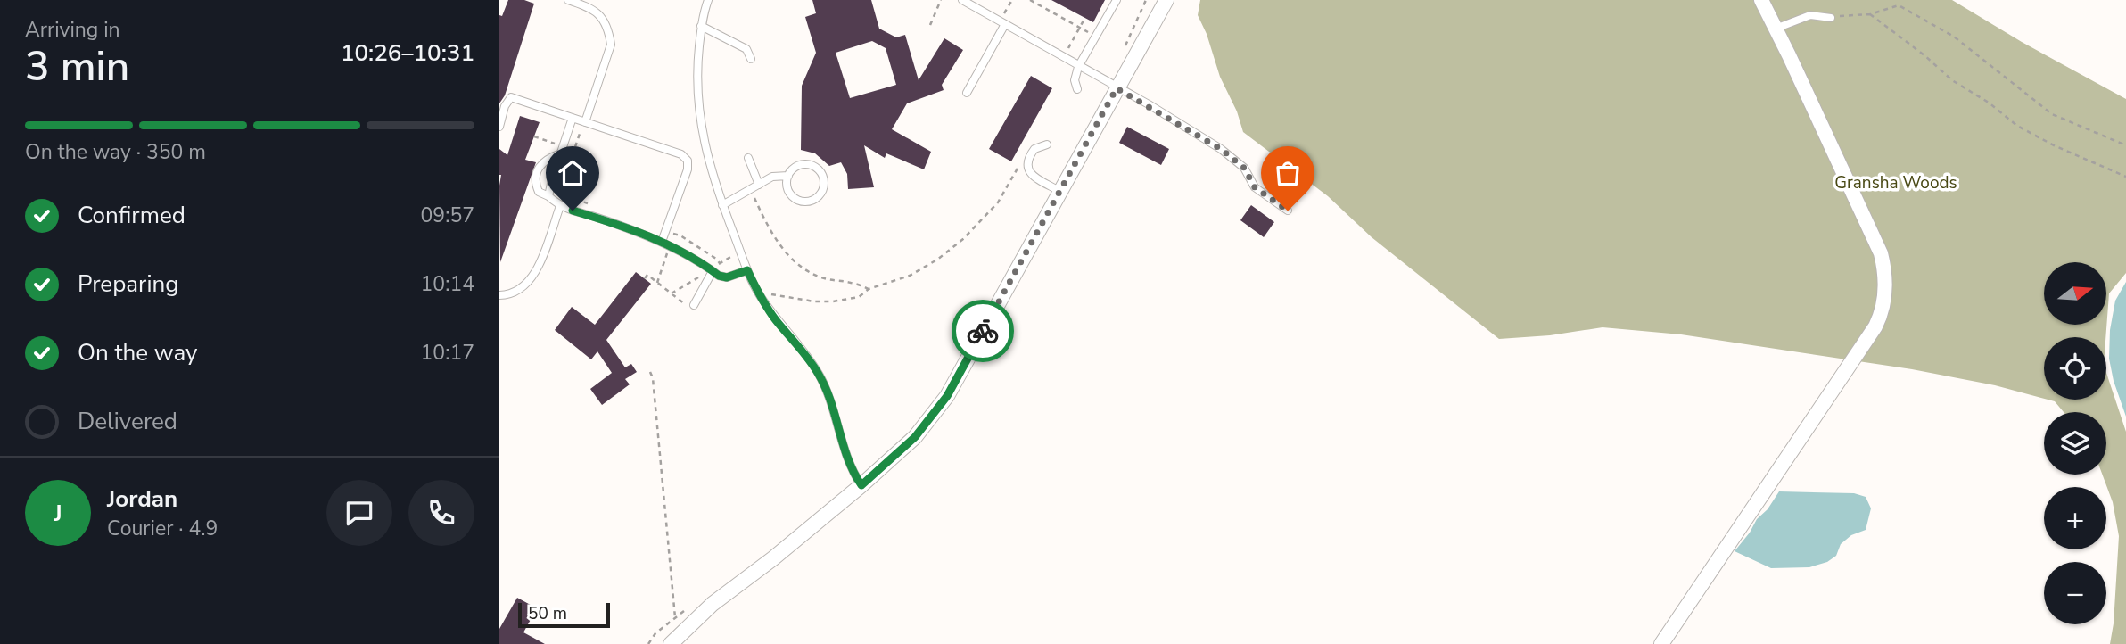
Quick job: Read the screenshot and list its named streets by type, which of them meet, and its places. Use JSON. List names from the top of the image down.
{
  "parks": ["Gransha Woods"],
  "scale_bar": "50 m",
  "north": "right",
  "page": {
    "heading": ["3 min", "Arriving in", "10:26–10:31"],
    "panel": ["Jordan", "Courier · 4.9"],
    "bar": "On the way · 350 m",
    "list": [
      ["Confirmed", "09:57"],
      ["Preparing", "10:14"],
      ["On the way", "10:17"],
      "Delivered"
    ],
    "map_buttons": ["+", "−"],
    "round": "J",
    "scale": "50 m"
  }
}
